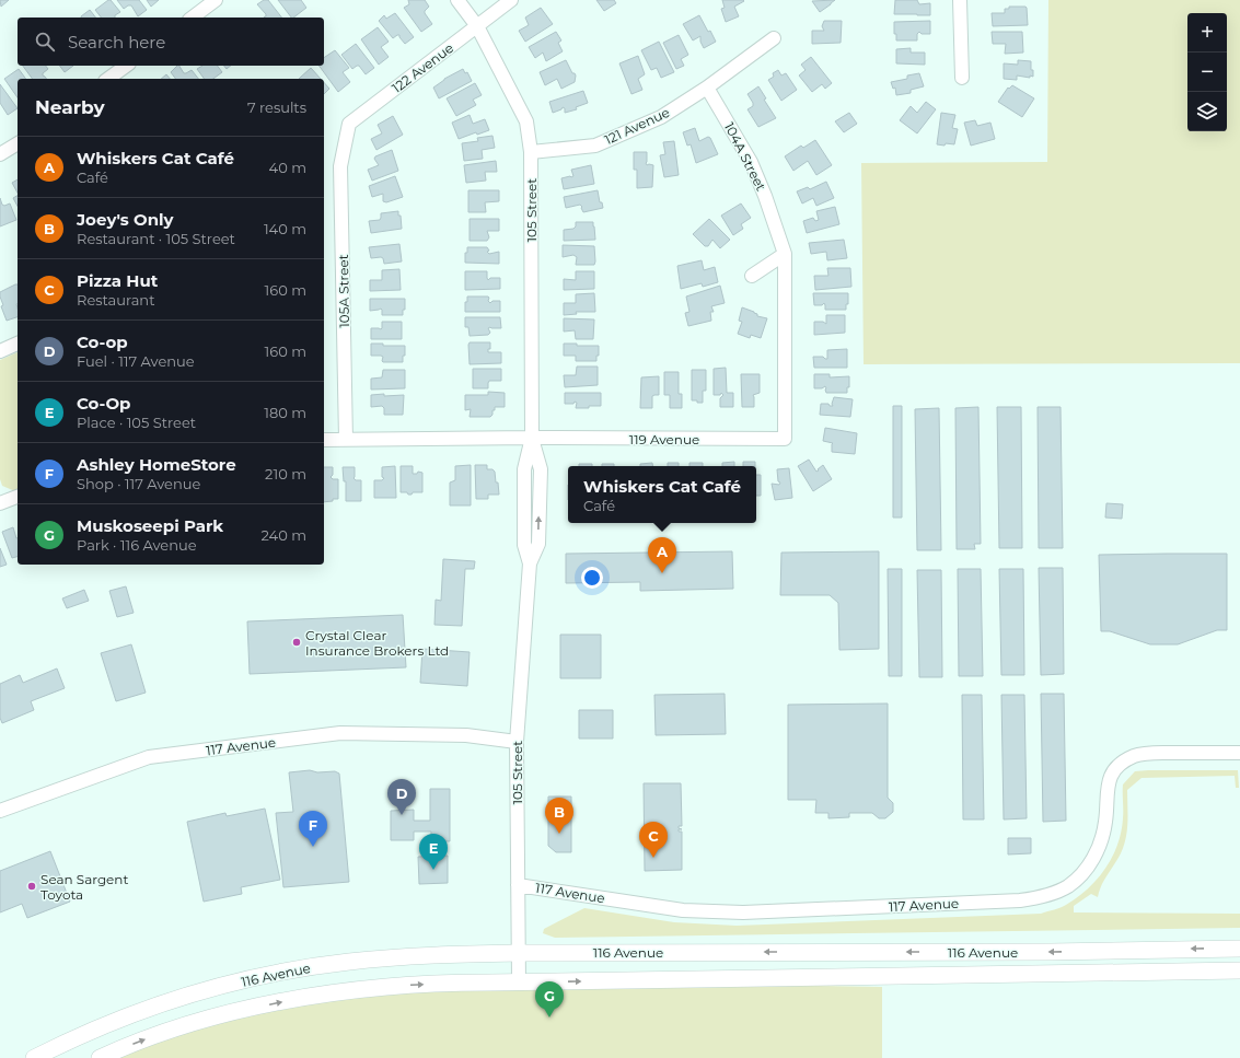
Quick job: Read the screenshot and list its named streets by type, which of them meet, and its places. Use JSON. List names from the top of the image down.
{
  "streets": {
    "main road": ["116 Avenue"],
    "street": [
      "122 Avenue",
      "121 Avenue",
      "104A Street",
      "105 Street",
      "105A Street",
      "119 Avenue",
      "117 Avenue"
    ]
  },
  "crossings": [
    ["122 Avenue", "105 Street"],
    ["122 Avenue", "105A Street"],
    ["121 Avenue", "104A Street"],
    ["121 Avenue", "105 Street"],
    ["104A Street", "119 Avenue"],
    ["105 Street", "119 Avenue"],
    ["105 Street", "117 Avenue"],
    ["105 Street", "116 Avenue"],
    ["105A Street", "119 Avenue"]
  ],
  "places": ["Crystal Clear Insurance Brokers Ltd", "Sean Sargent Toyota"],
  "page": {
    "map_buttons": ["+", "−"],
    "search": "Search here",
    "heading": ["Nearby", "7 results"],
    "list": [
      {
        "mark": "A",
        "name": "Whiskers Cat Café",
        "note": "Café",
        "value": "40 m"
      },
      {
        "mark": "B",
        "name": "Joey's Only",
        "note": "Restaurant · 105 Street",
        "value": "140 m"
      },
      {
        "mark": "C",
        "name": "Pizza Hut",
        "note": "Restaurant",
        "value": "160 m"
      },
      {
        "mark": "D",
        "name": "Co-op",
        "note": "Fuel · 117 Avenue",
        "value": "160 m"
      },
      {
        "mark": "E",
        "name": "Co-Op",
        "note": "Place · 105 Street",
        "value": "180 m"
      },
      {
        "mark": "F",
        "name": "Ashley HomeStore",
        "note": "Shop · 117 Avenue",
        "value": "210 m"
      },
      {
        "mark": "G",
        "name": "Muskoseepi Park",
        "note": "Park · 116 Avenue",
        "value": "240 m"
      }
    ],
    "popup": ["Whiskers Cat Café", "Café"],
    "pins": [
      "A",
      "D",
      "B",
      "F",
      "C",
      "E",
      "G"
    ]
  }
}
